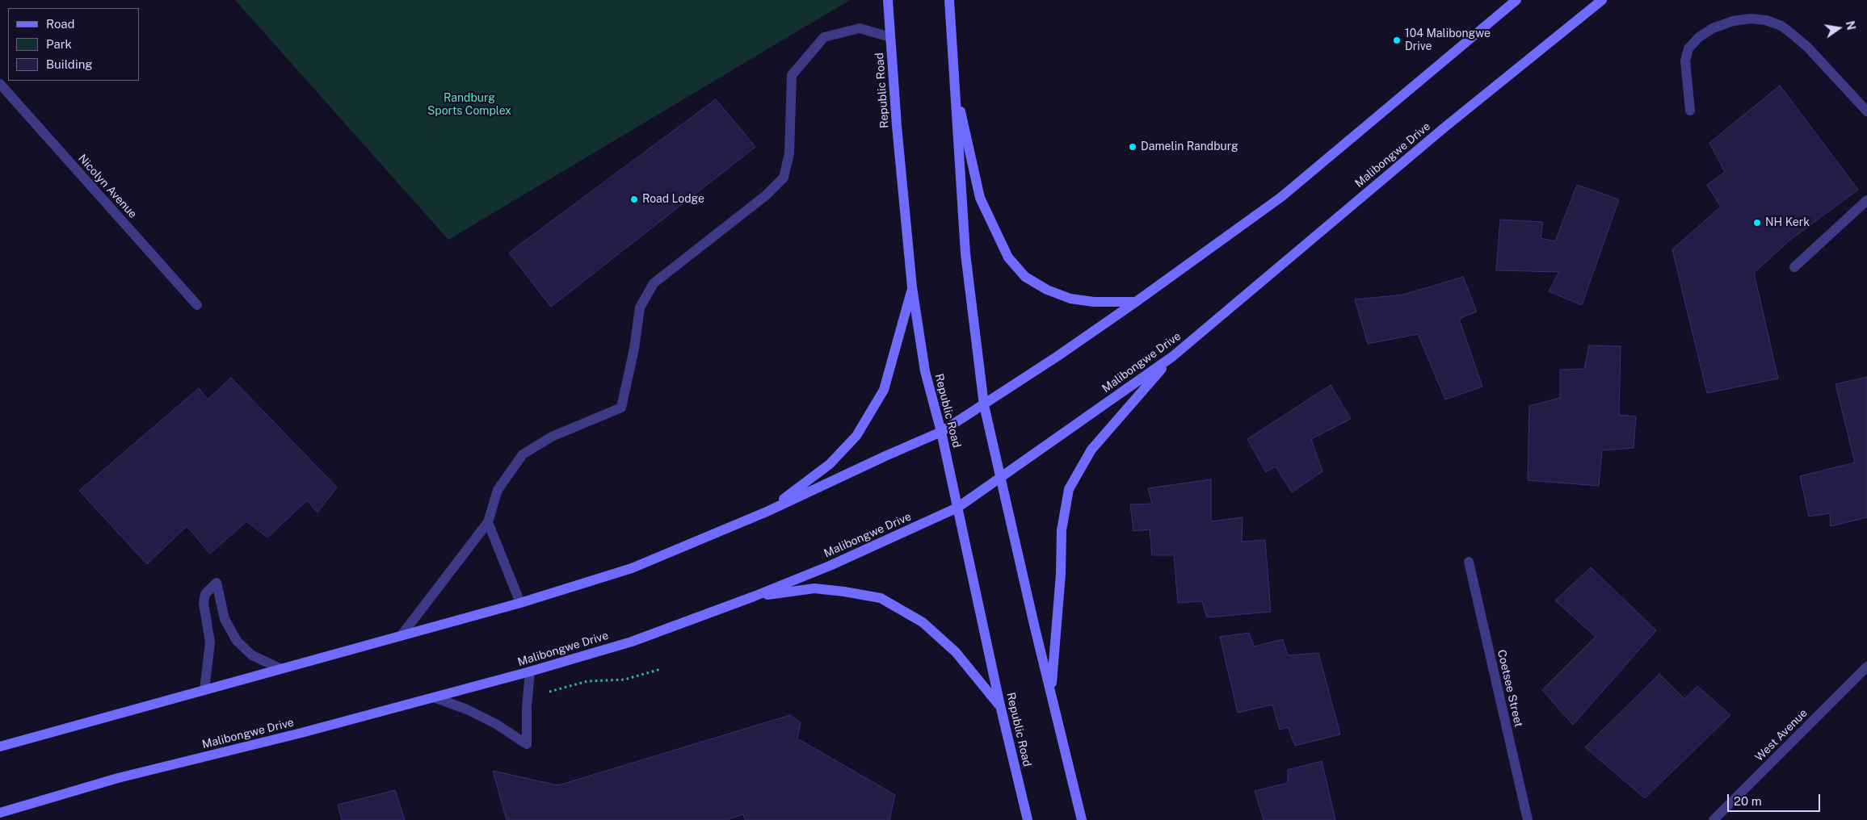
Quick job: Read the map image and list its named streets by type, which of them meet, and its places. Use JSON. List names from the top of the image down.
{
  "streets": {
    "main road": ["Republic Road", "Malibongwe Drive"],
    "street": ["Nicolyn Avenue", "Coetsee Street", "West Avenue"]
  },
  "crossings": [
    ["Republic Road", "Malibongwe Drive"]
  ],
  "parks": ["Randburg Sports Complex"],
  "places": [
    "104 Malibongwe Drive",
    "Damelin Randburg",
    "Road Lodge",
    "NH Kerk"
  ],
  "legend": ["Road", "Park", "Building"],
  "scale_bar": "20 m",
  "north": "right"
}
